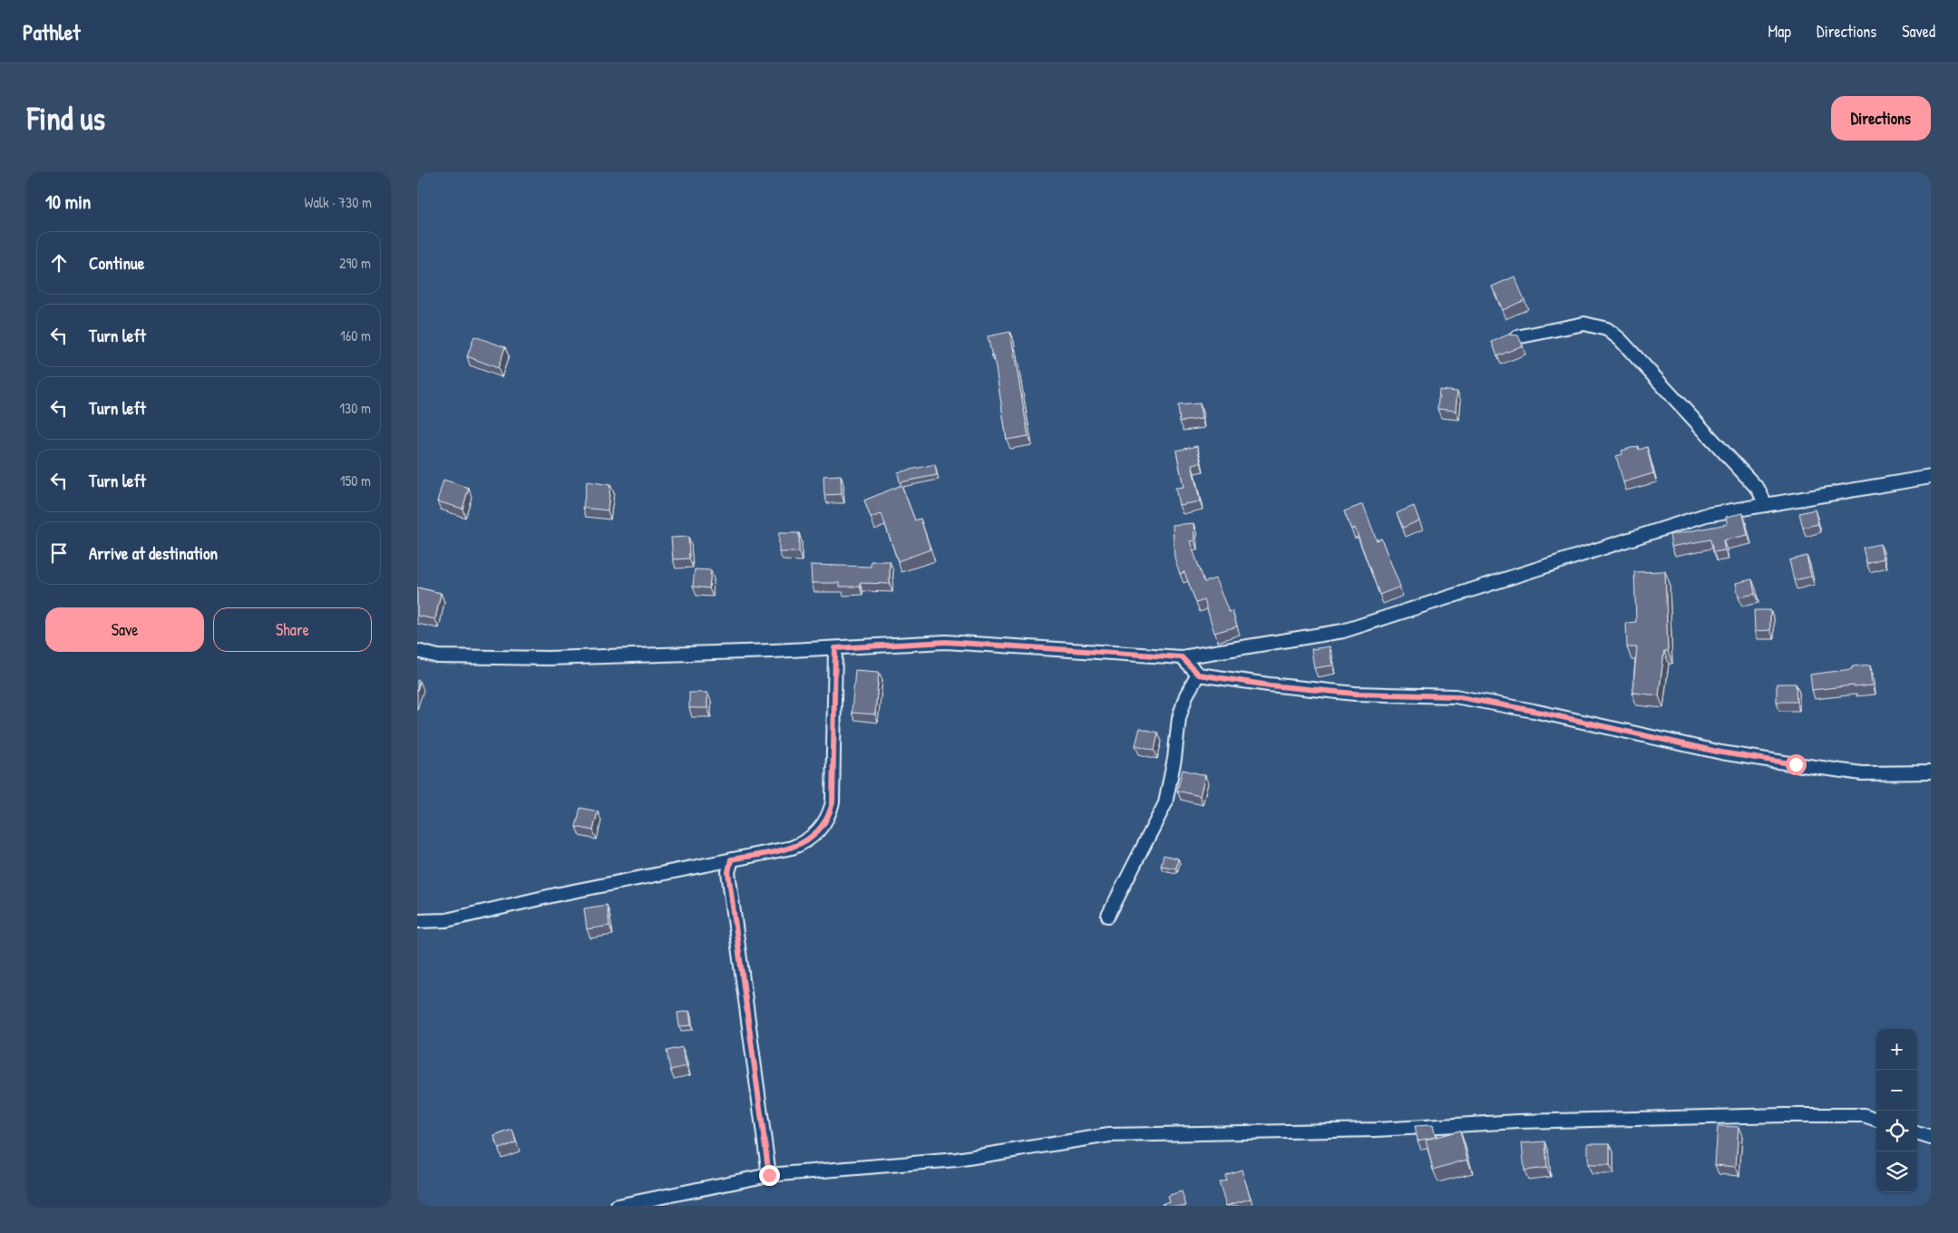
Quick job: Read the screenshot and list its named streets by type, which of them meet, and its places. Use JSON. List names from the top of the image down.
{
  "page": {
    "header": "Pathlet",
    "nav": ["Map", "Directions", "Saved"],
    "buttons": [
      "Directions",
      ["Save", "Share"]
    ],
    "title": "Find us",
    "heading": ["10 min", "Walk · 730 m"],
    "list": [
      ["Continue", "290 m"],
      ["Turn left", "160 m"],
      ["Turn left", "130 m"],
      ["Turn left", "150 m"],
      "Arrive at destination"
    ],
    "map_buttons": ["+", "−"]
  }
}
